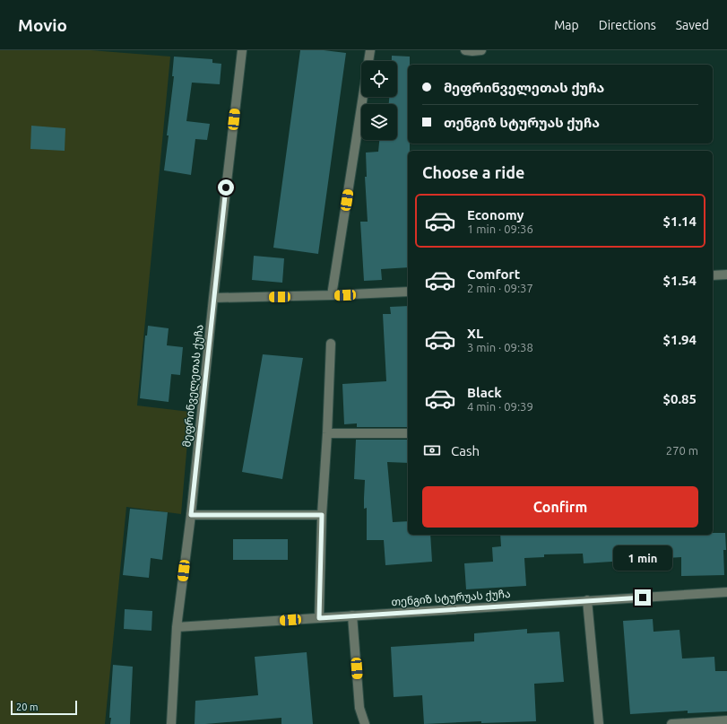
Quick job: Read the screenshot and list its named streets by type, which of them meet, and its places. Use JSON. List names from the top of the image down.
{
  "streets": {
    "street": ["მეფრინველეთას ქუჩა", "თენგიზ სტურუას ქუჩა"]
  },
  "crossings": [
    ["მეფრინველეთას ქუჩა", "თენგიზ სტურუას ქუჩა"]
  ],
  "scale_bar": "20 m",
  "page": {
    "header": "Movio",
    "nav": ["Map", "Directions", "Saved"],
    "banner": ["მეფრინველეთას ქუჩა", "თენგიზ სტურუას ქუჩა"],
    "heading": "Choose a ride",
    "list": [
      {
        "name": "Economy",
        "note": "1 min · 09:36",
        "value": "$1.14"
      },
      {
        "name": "Comfort",
        "note": "2 min · 09:37",
        "value": "$1.54"
      },
      {
        "name": "XL",
        "note": "3 min · 09:38",
        "value": "$1.94"
      },
      {
        "name": "Black",
        "note": "4 min · 09:39",
        "value": "$0.85"
      }
    ],
    "pay": ["Cash", "270 m"],
    "buttons": "Confirm",
    "bubble": "1 min",
    "scale": "20 m"
  }
}
